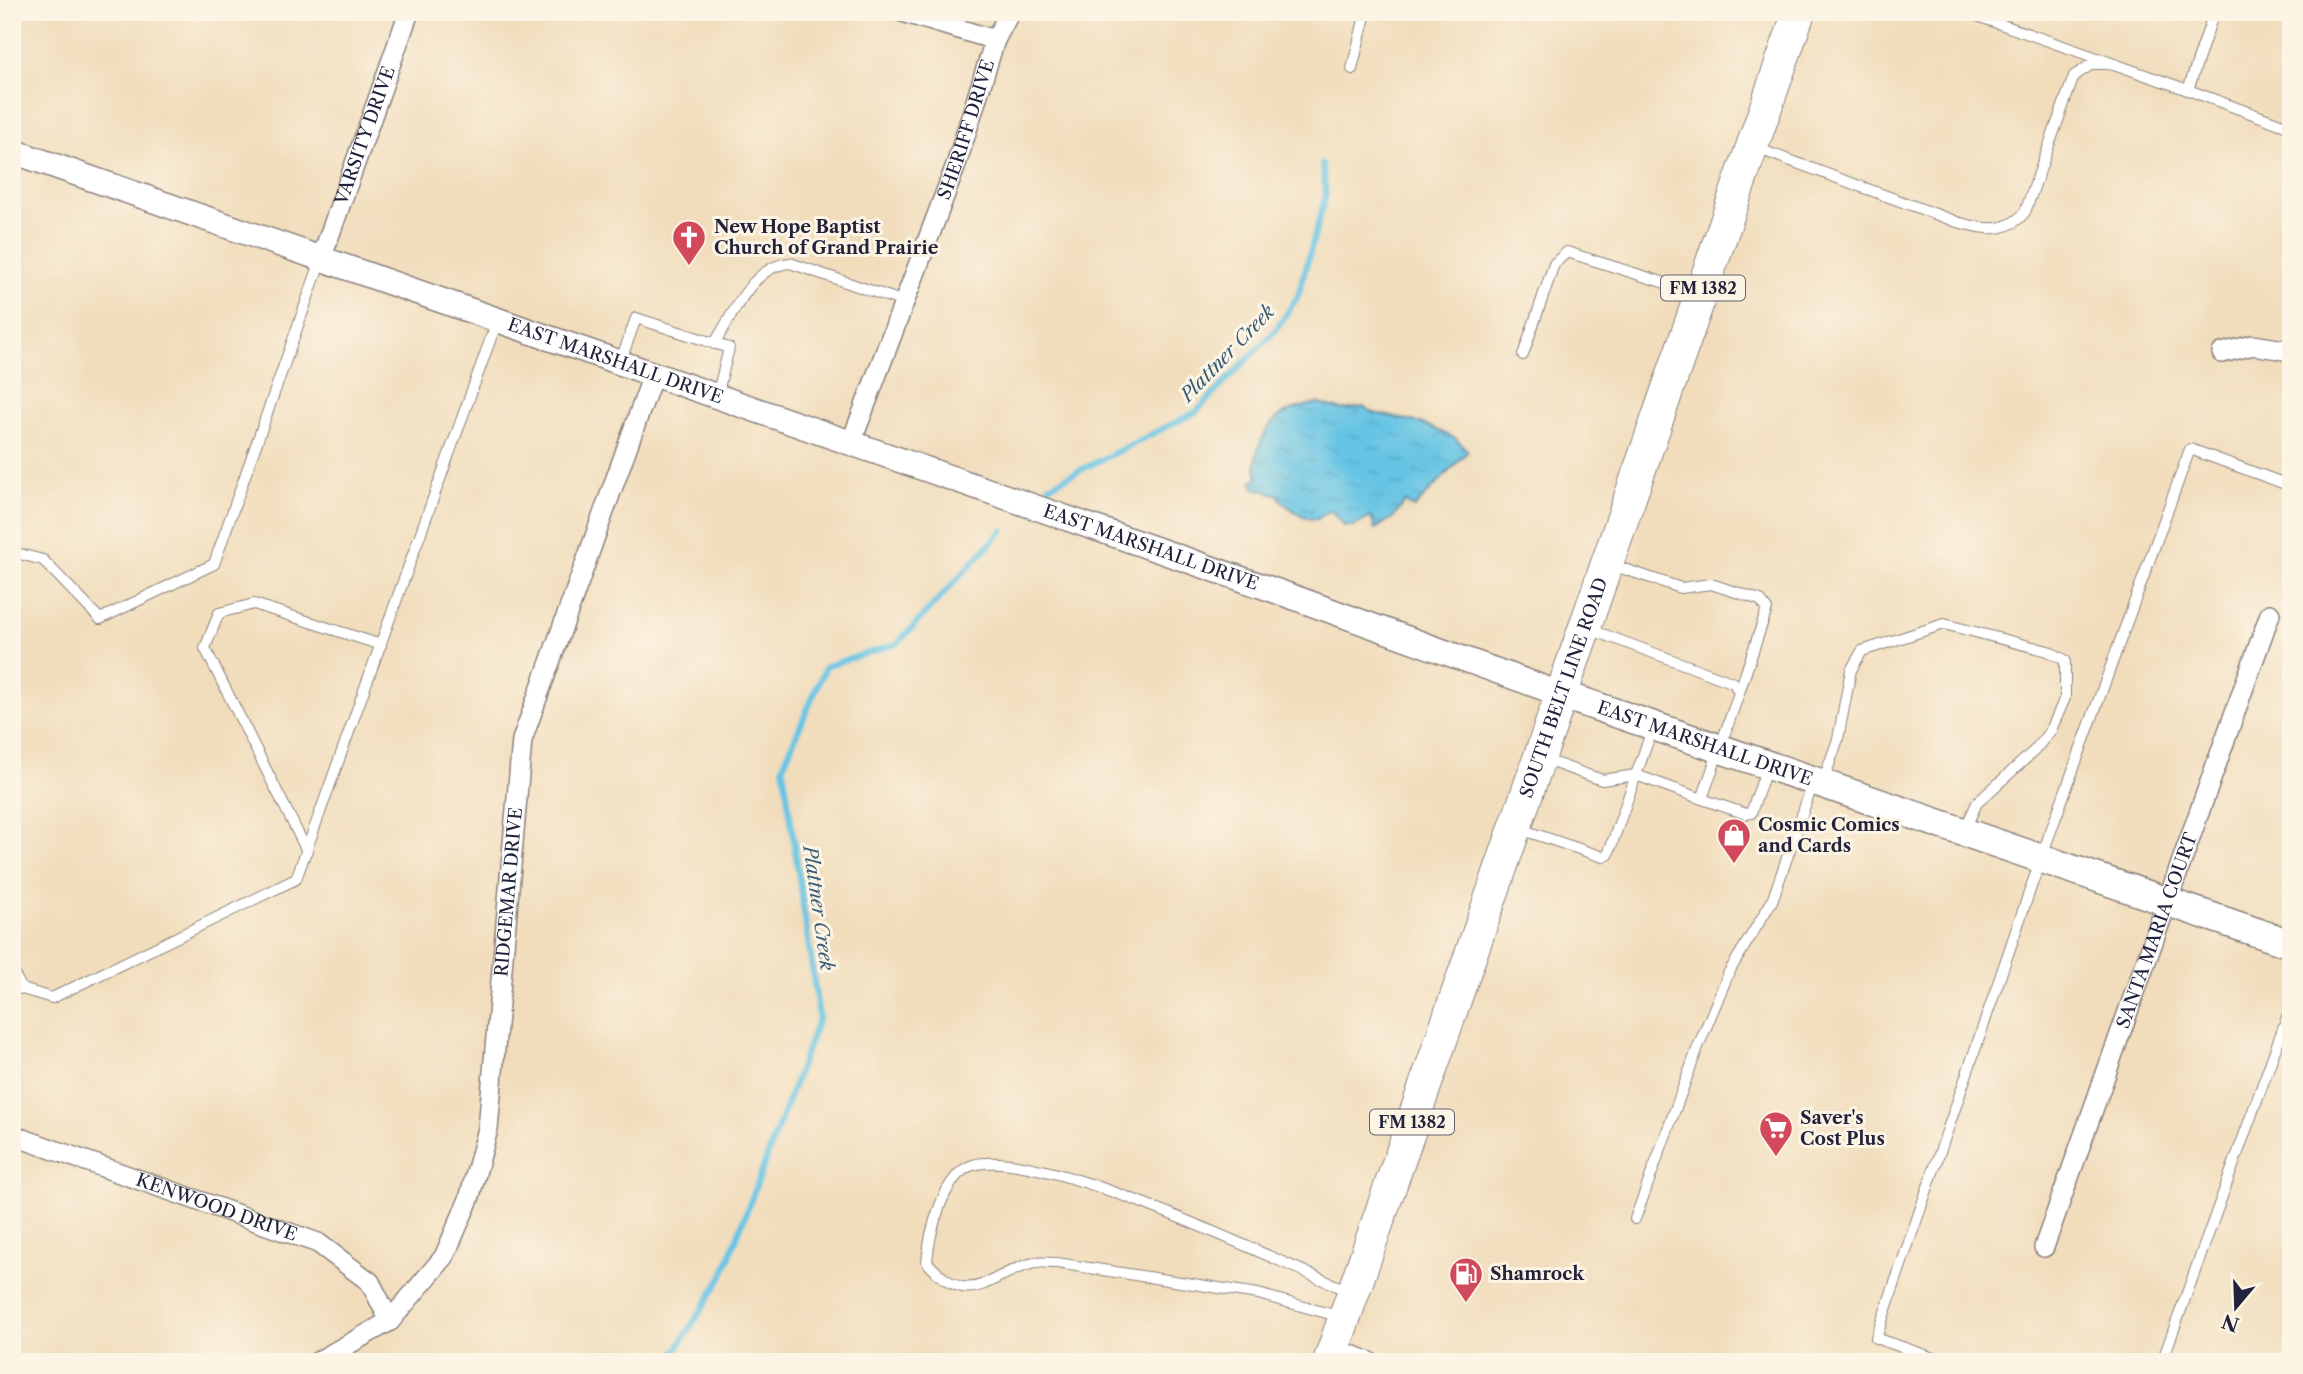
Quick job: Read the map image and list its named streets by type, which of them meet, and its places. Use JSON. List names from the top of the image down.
{
  "streets": {
    "main road": ["FM 1382", "EAST MARSHALL DRIVE", "SOUTH BELT LINE ROAD"],
    "street": [
      "SHERIFF DRIVE",
      "VARSITY DRIVE",
      "RIDGEMAR DRIVE",
      "SANTA MARIA COURT",
      "KENWOOD DRIVE"
    ]
  },
  "crossings": [
    ["SHERIFF DRIVE", "EAST MARSHALL DRIVE"],
    ["VARSITY DRIVE", "EAST MARSHALL DRIVE"],
    ["EAST MARSHALL DRIVE", "SOUTH BELT LINE ROAD"],
    ["EAST MARSHALL DRIVE", "RIDGEMAR DRIVE"],
    ["EAST MARSHALL DRIVE", "SANTA MARIA COURT"],
    ["RIDGEMAR DRIVE", "KENWOOD DRIVE"]
  ],
  "water": ["Plattner Creek"],
  "places": {
    "church": ["New Hope Baptist Church of Grand Prairie"],
    "shop": ["Cosmic Comics and Cards"],
    "supermarket": ["Saver's Cost Plus"],
    "fuel station": ["Shamrock"]
  },
  "north": "bottom"
}
